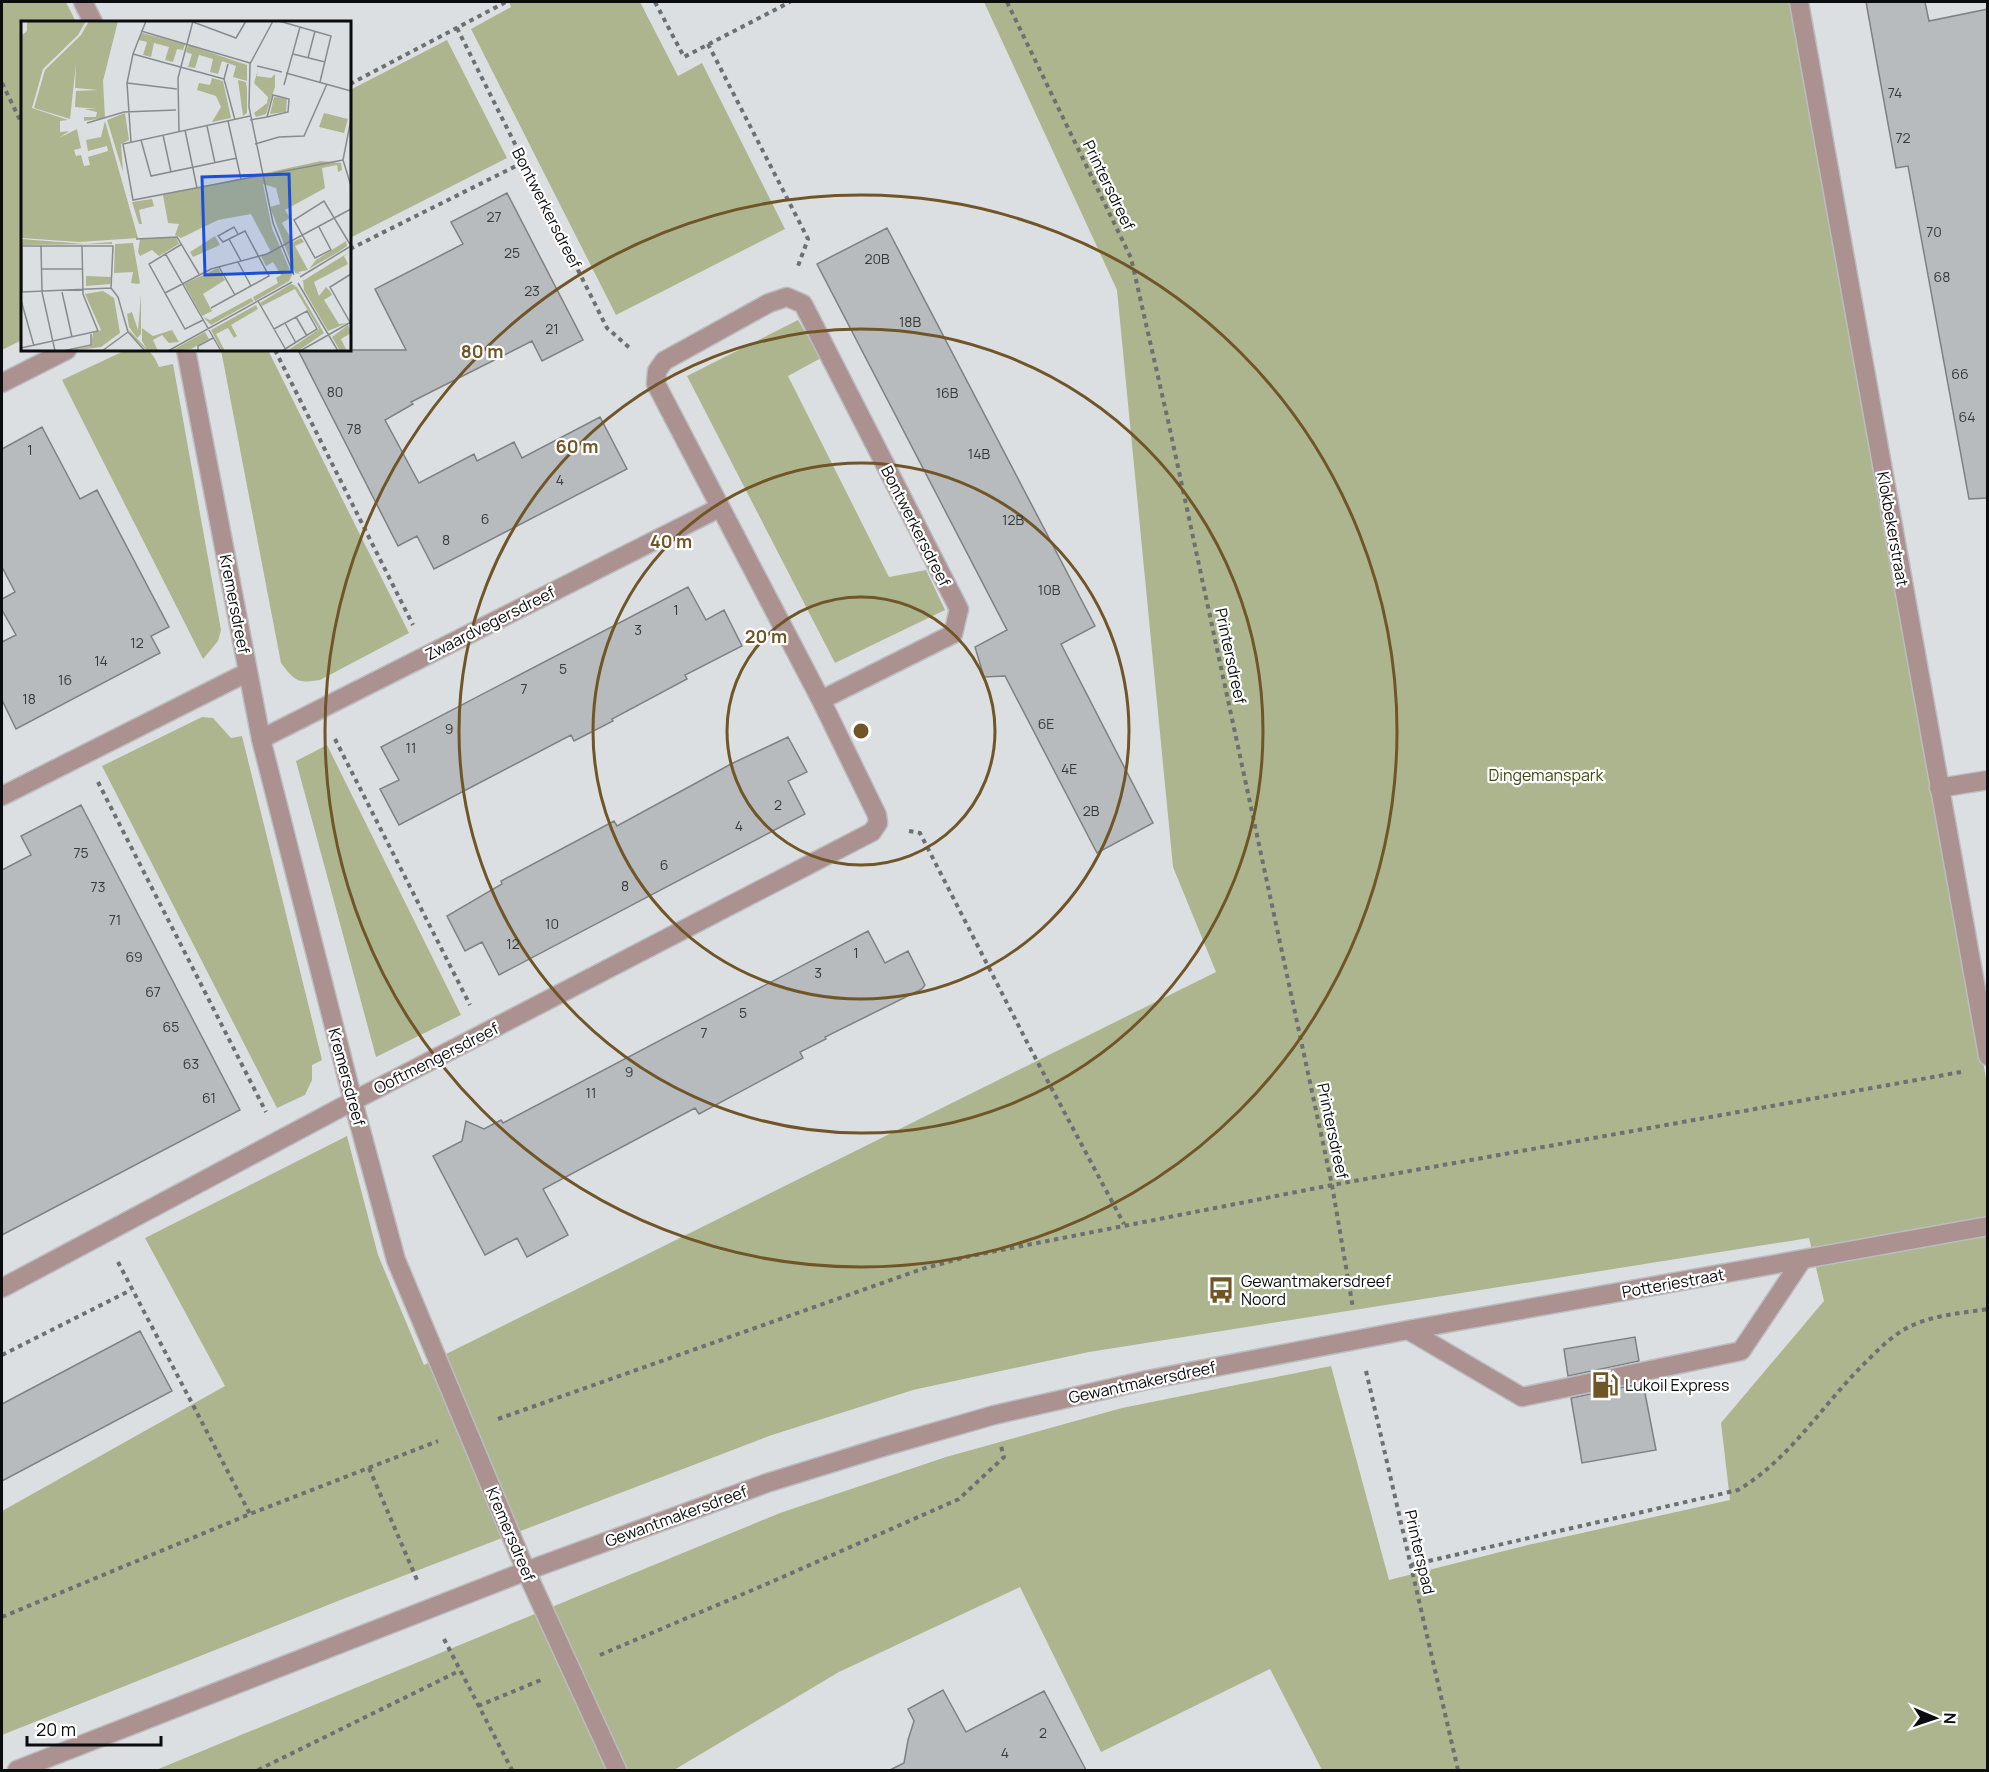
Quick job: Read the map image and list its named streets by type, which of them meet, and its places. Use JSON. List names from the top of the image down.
{
  "streets": {
    "street": [
      "Bontwerkersdreef",
      "Klokbekerstraat",
      "Kremersdreef",
      "Zwaardvegersdreef",
      "Ooftmengersdreef",
      "Potteriestraat",
      "Gewantmakersdreef"
    ],
    "path": ["Printersdreef", "Printerspad"]
  },
  "crossings": [
    ["Printersdreef", "Potteriestraat"],
    ["Printersdreef", "Gewantmakersdreef"],
    ["Printersdreef", "Printerspad"],
    ["Kremersdreef", "Zwaardvegersdreef"],
    ["Kremersdreef", "Ooftmengersdreef"],
    ["Kremersdreef", "Gewantmakersdreef"],
    ["Potteriestraat", "Gewantmakersdreef"],
    ["Potteriestraat", "Printerspad"],
    ["Gewantmakersdreef", "Printerspad"]
  ],
  "parks": ["Dingemanspark"],
  "places": {
    "bus stop": ["Gewantmakersdreef Noord"],
    "fuel station": ["Lukoil Express"]
  },
  "house_numbers": [
    "74",
    "72",
    "27",
    "70",
    "25",
    "20B",
    "68",
    "23",
    "18B",
    "21",
    "66",
    "80",
    "16B",
    "64",
    "78",
    "1",
    "14B",
    "4",
    "6",
    "12B",
    "8",
    "10B",
    "1",
    "3",
    "12",
    "14",
    "5",
    "16",
    "7",
    "18",
    "6E",
    "9",
    "11",
    "4E",
    "2",
    "2B",
    "4",
    "75",
    "6",
    "8",
    "73",
    "71",
    "10",
    "12",
    "1",
    "69",
    "3",
    "67",
    "5",
    "65",
    "7",
    "63",
    "9",
    "11",
    "61",
    "2",
    "4"
  ],
  "scale_bar": "20 m",
  "north": "right",
  "rings": [
    "80 m",
    "60 m",
    "40 m",
    "20 m"
  ]
}
